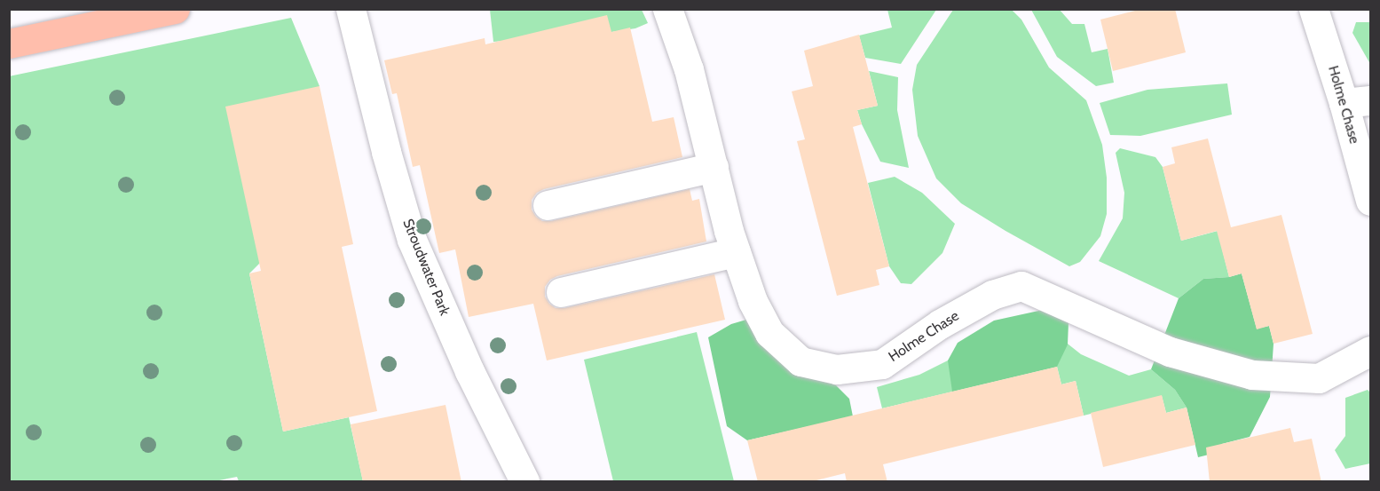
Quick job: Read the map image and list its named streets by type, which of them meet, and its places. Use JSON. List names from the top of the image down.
{
  "streets": {
    "street": ["Holme Chase", "Stroudwater Park"]
  }
}
